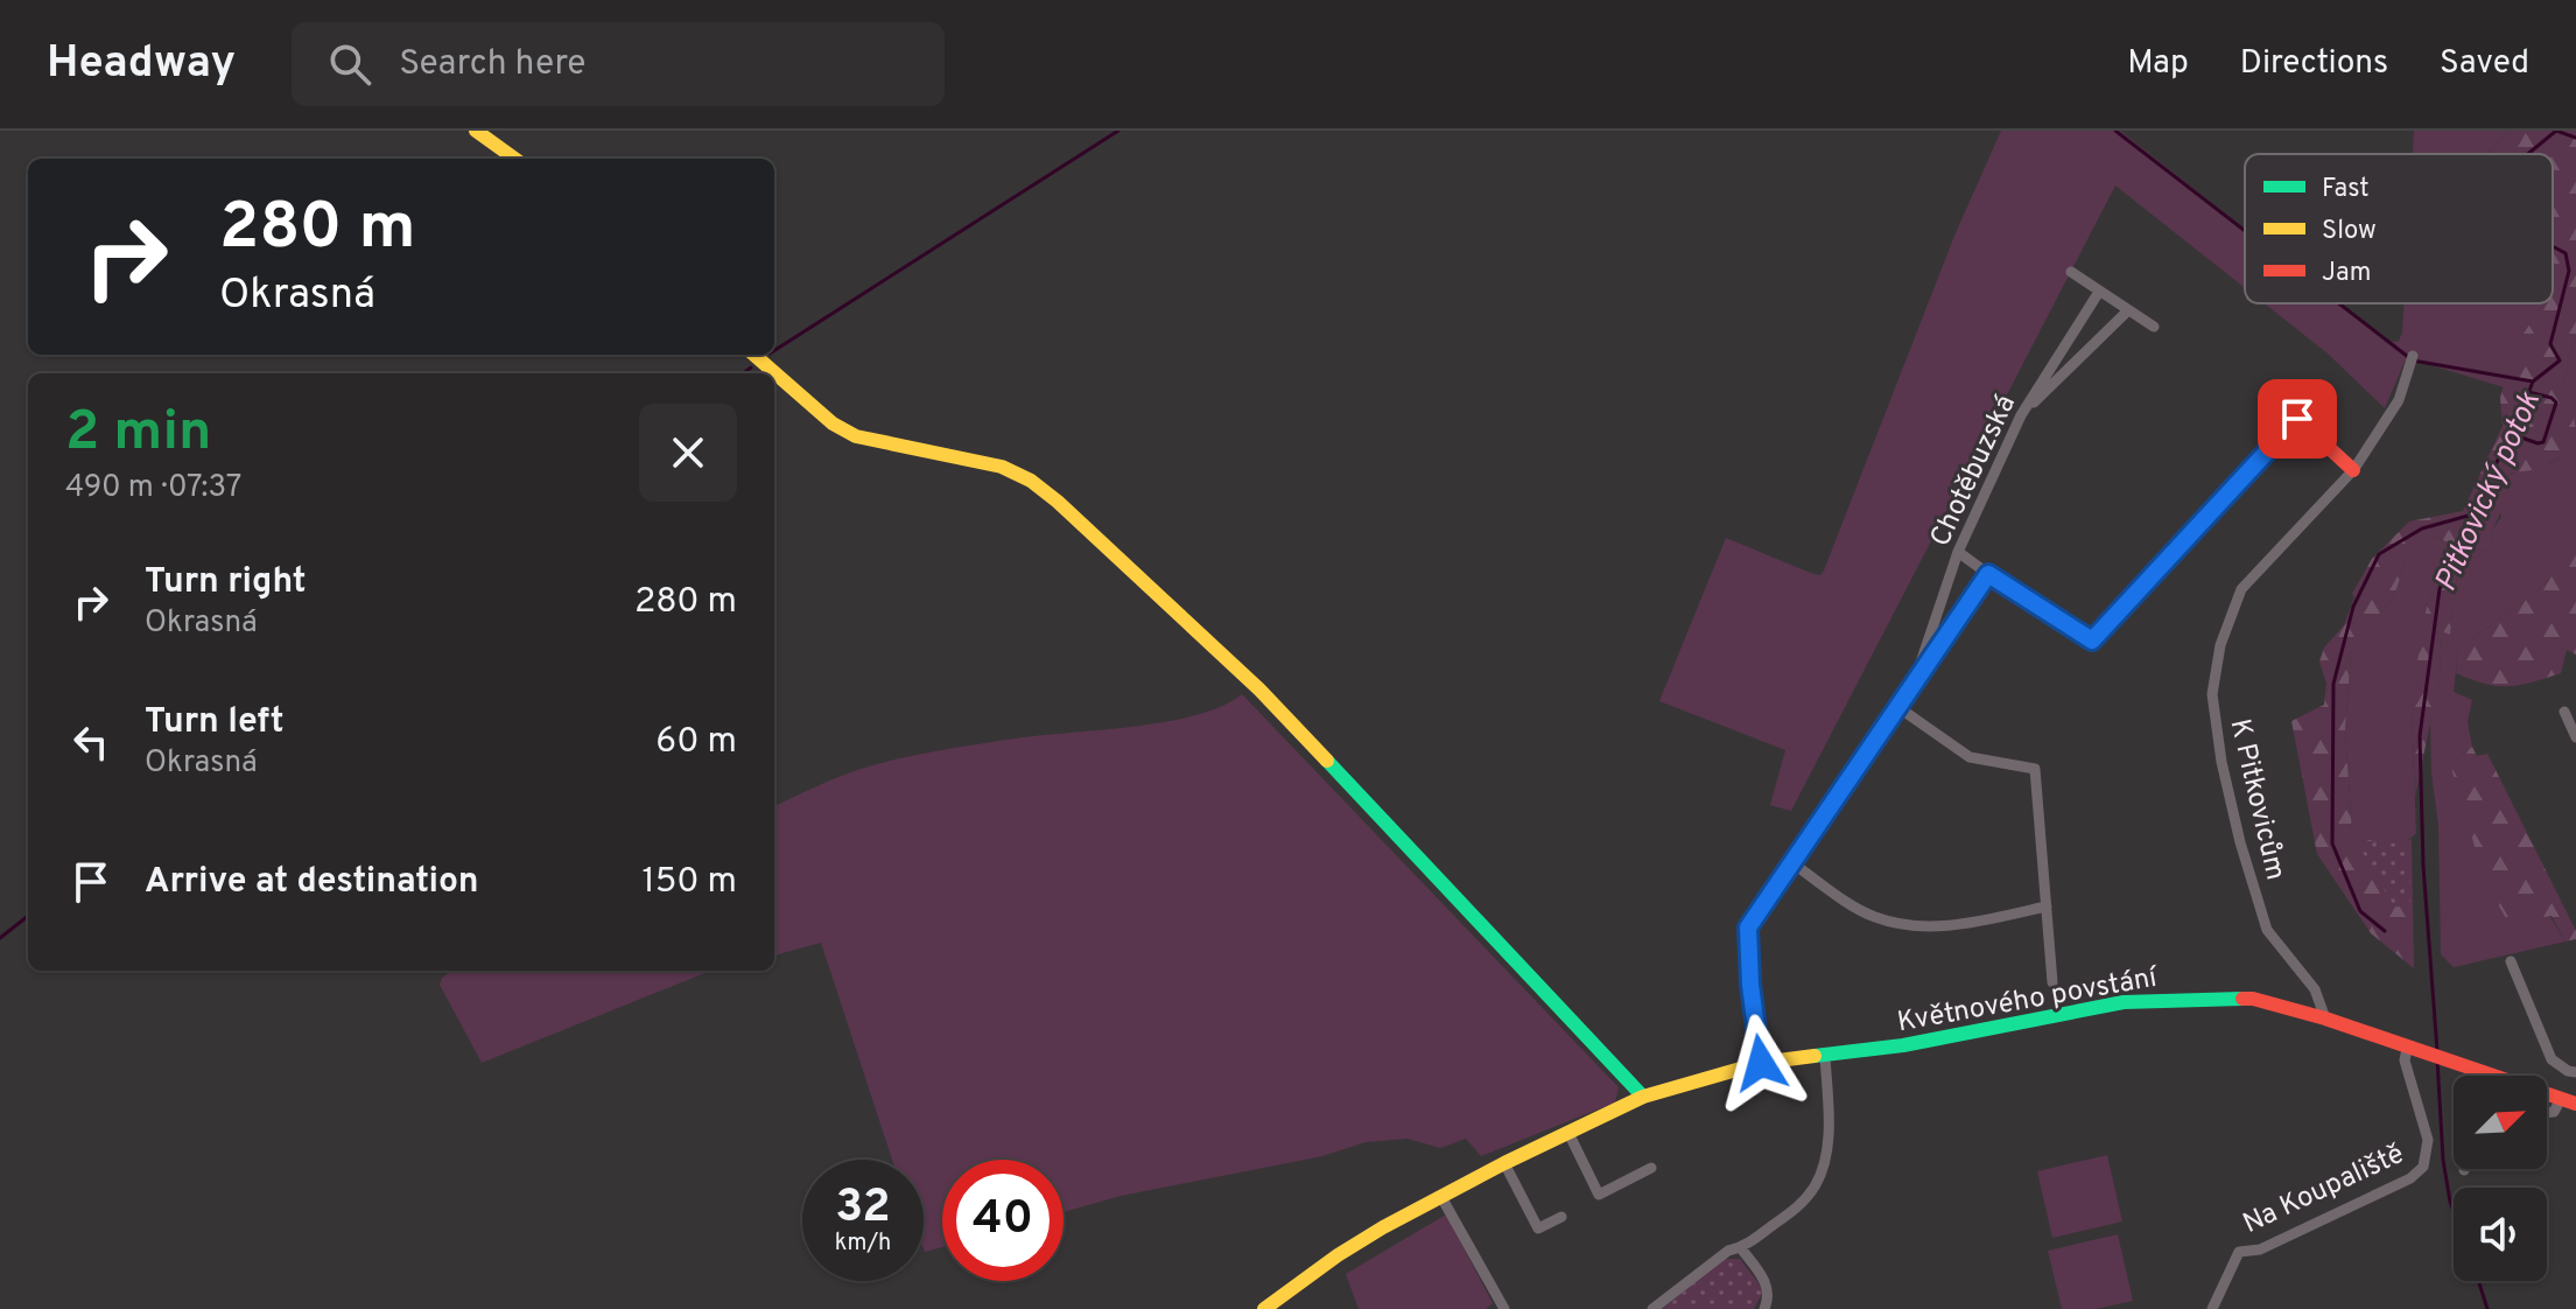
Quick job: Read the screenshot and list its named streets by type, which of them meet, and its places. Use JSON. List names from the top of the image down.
{
  "streets": {
    "street": [
      "Chotěbuzská",
      "K Pitkovicům",
      "Květnového povstání",
      "Na Koupaliště"
    ]
  },
  "crossings": [
    ["K Pitkovicům", "Květnového povstání"],
    ["Květnového povstání", "Na Koupaliště"]
  ],
  "water": ["Pitkovický potok"],
  "legend": ["Fast", "Slow", "Jam"],
  "north": "top right",
  "page": {
    "header": "Headway",
    "search": "Search here",
    "nav": ["Map", "Directions", "Saved"],
    "turn": ["280 m", "Okrasná"],
    "heading": ["2 min", "490 m · 07:37"],
    "list": [
      {
        "name": "Turn right",
        "note": "Okrasná",
        "value": "280 m"
      },
      {
        "name": "Turn left",
        "note": "Okrasná",
        "value": "60 m"
      },
      {
        "name": "Arrive at destination",
        "value": "150 m"
      }
    ],
    "speed": "32 km/h",
    "limit": "40"
  }
}
